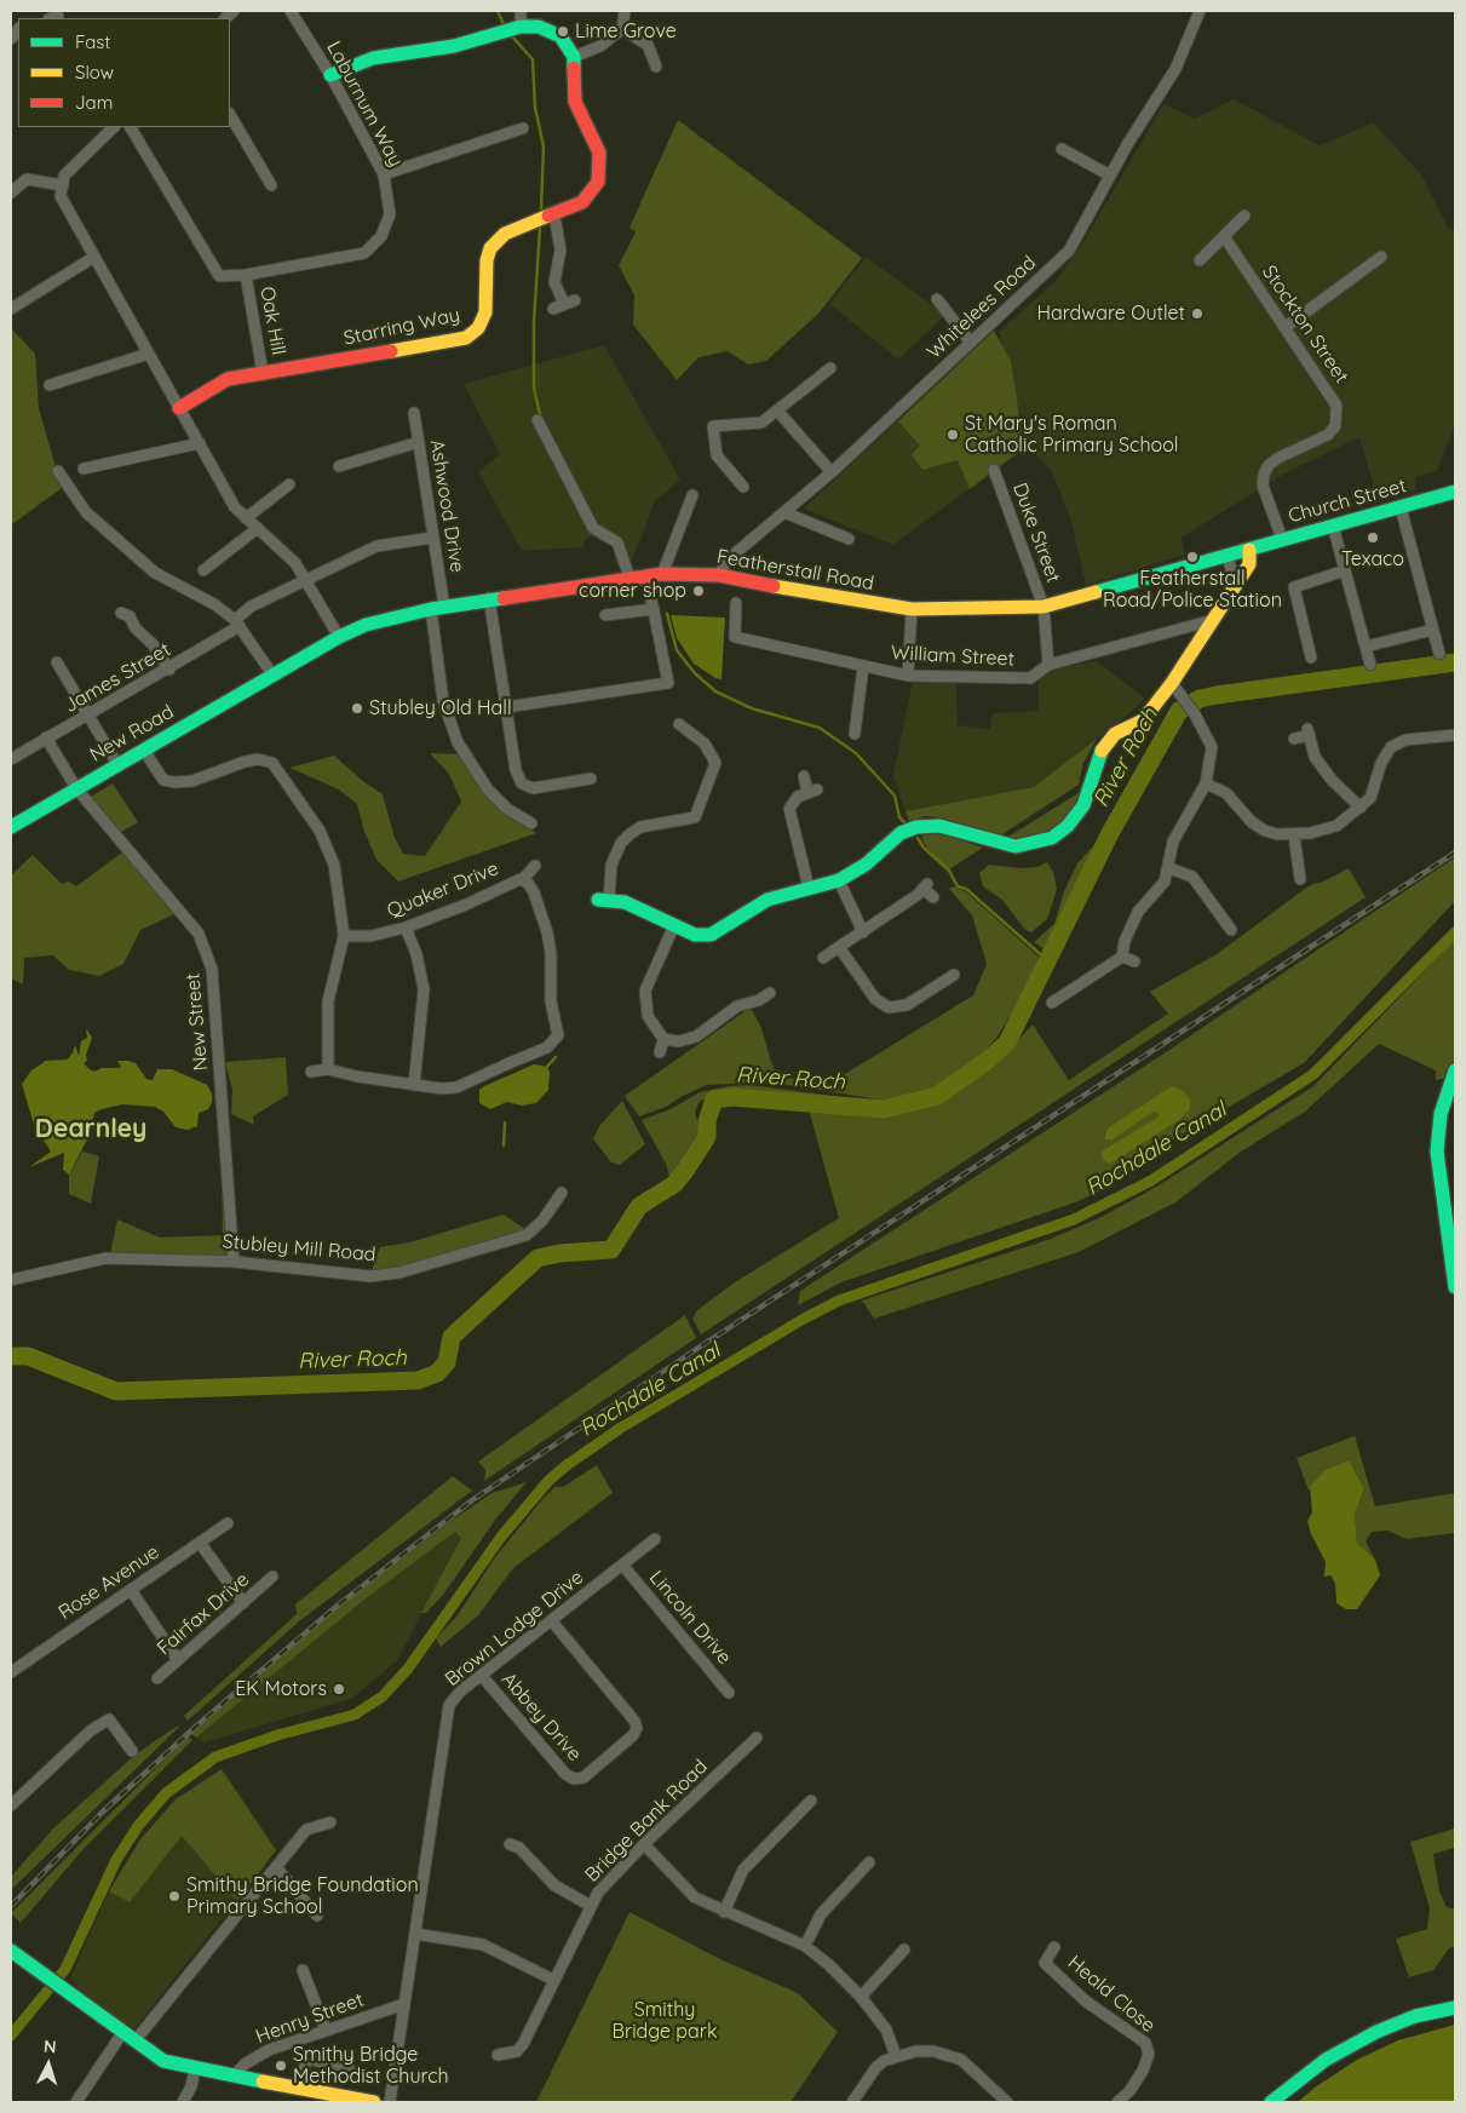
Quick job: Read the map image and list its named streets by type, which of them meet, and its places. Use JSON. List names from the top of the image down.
{
  "streets": {
    "main road": [
      "Starring Way",
      "Church Street",
      "Featherstall Road",
      "New Road"
    ],
    "street": [
      "Laburnum Way",
      "Whitelees Road",
      "Oak Hill",
      "Stockton Street",
      "Ashwood Drive",
      "Duke Street",
      "William Street",
      "James Street",
      "Quaker Drive",
      "New Street",
      "Stubley Mill Road",
      "Rose Avenue",
      "Fairfax Drive",
      "Lincoln Drive",
      "Brown Lodge Drive",
      "Abbey Drive",
      "Bridge Bank Road",
      "Heald Close",
      "Henry Street"
    ]
  },
  "crossings": [
    ["Laburnum Way", "Oak Hill"],
    ["Whitelees Road", "Featherstall Road"],
    ["Oak Hill", "Starring Way"],
    ["Stockton Street", "Church Street"],
    ["Church Street", "Featherstall Road"],
    ["Ashwood Drive", "Featherstall Road"],
    ["Ashwood Drive", "James Street"],
    ["Duke Street", "Featherstall Road"],
    ["Duke Street", "William Street"],
    ["Featherstall Road", "New Road"],
    ["James Street", "New Street"],
    ["New Road", "New Street"],
    ["New Street", "Stubley Mill Road"],
    ["Lincoln Drive", "Brown Lodge Drive"],
    ["Brown Lodge Drive", "Abbey Drive"],
    ["Brown Lodge Drive", "Henry Street"]
  ],
  "districts": ["Dearnley"],
  "water": ["River Roch", "Rochdale Canal"],
  "parks": ["Smithy Bridge park"],
  "places": [
    "Lime Grove",
    "Hardware Outlet",
    "St Mary's Roman Catholic Primary School",
    "Texaco",
    "Featherstall Road/Police Station",
    "corner shop",
    "Stubley Old Hall",
    "EK Motors",
    "Smithy Bridge Foundation Primary School",
    "Smithy Bridge Methodist Church"
  ],
  "legend": ["Fast", "Slow", "Jam"],
  "north": "top"
}
